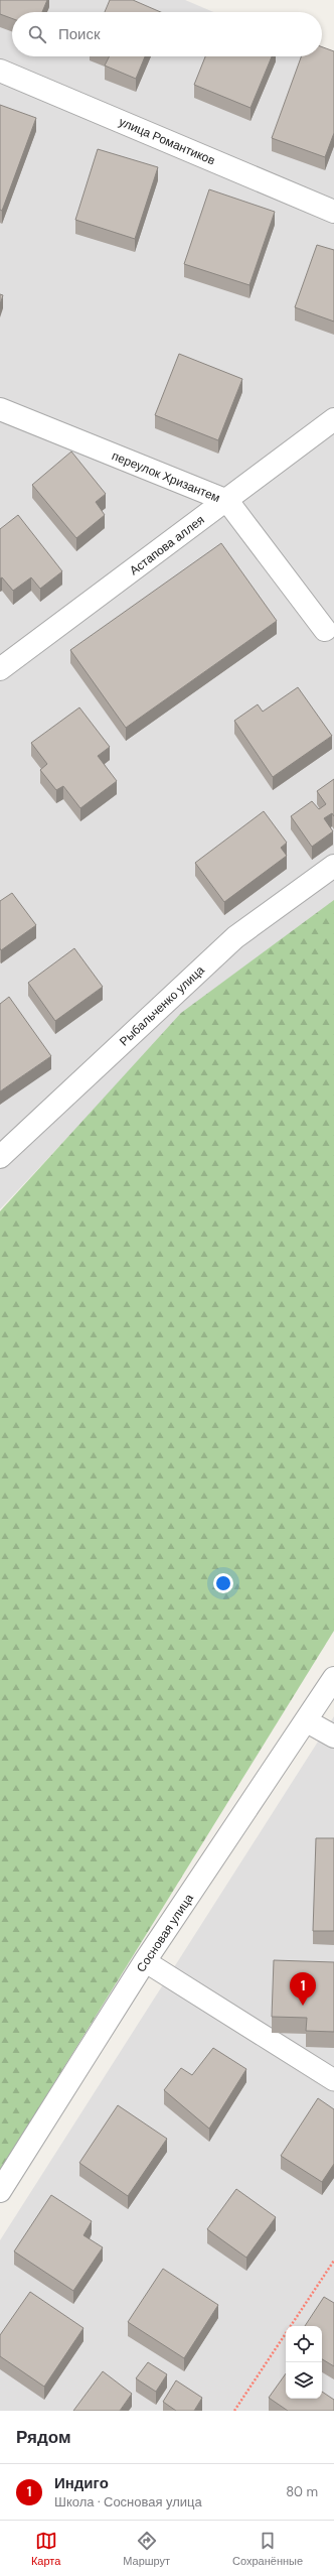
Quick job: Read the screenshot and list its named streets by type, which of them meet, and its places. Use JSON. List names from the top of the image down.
{
  "streets": {
    "street": [
      "улица Романтиков",
      "переулок Хризантем",
      "Астапова аллея",
      "Рыбальченко улица",
      "Сосновая улица"
    ]
  },
  "crossings": [
    ["переулок Хризантем", "Астапова аллея"]
  ],
  "page": {
    "search": "Поиск",
    "pins": "1",
    "heading": "Рядом",
    "list": [
      {
        "mark": "1",
        "name": "Индиго",
        "note": "Школа · Сосновая улица",
        "value": "80 m"
      }
    ],
    "nav": ["Карта", "Маршрут", "Сохранённые"]
  }
}
